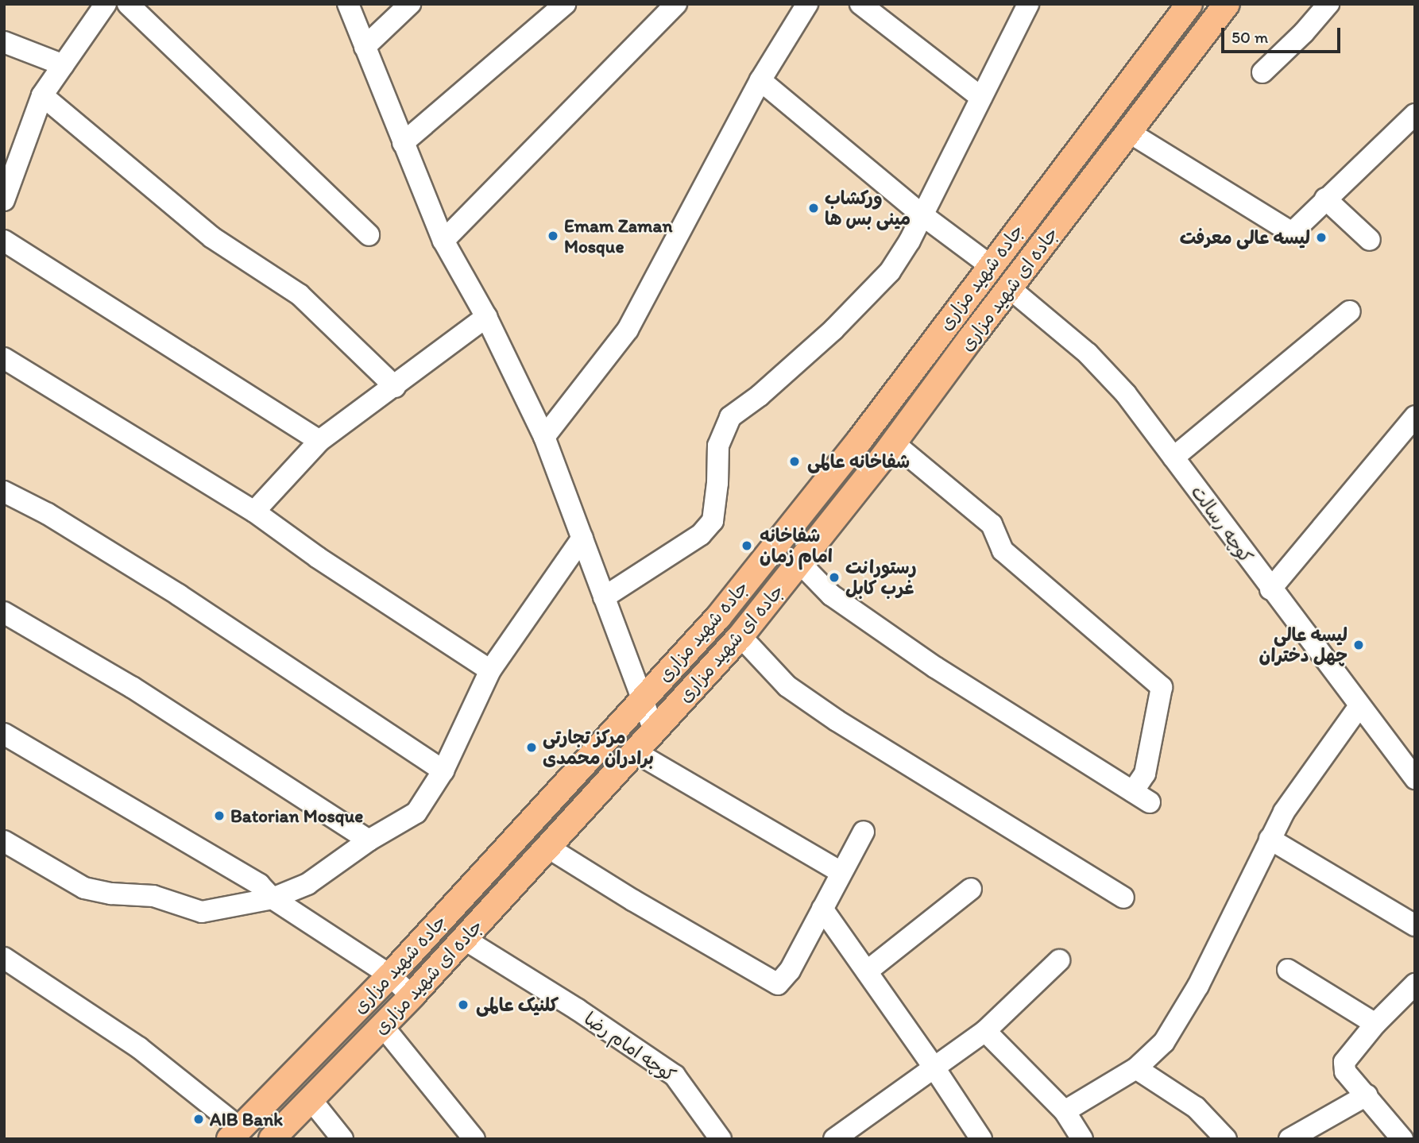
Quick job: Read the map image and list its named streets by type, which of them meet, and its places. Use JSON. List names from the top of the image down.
{
  "streets": {
    "main road": ["جاده شهید مزاری", "جاده ای شهید مزاری"],
    "street": ["کوچه رسالت", "کوچه امام رضا"]
  },
  "crossings": [
    ["جاده ای شهید مزاری", "کوچه رسالت"],
    ["جاده ای شهید مزاری", "کوچه امام رضا"]
  ],
  "places": [
    "ورکشاب مینی بس ها",
    "Emam Zaman Mosque",
    "لیسه عالی معرفت",
    "شفاخانه عالمی",
    "شفاخانه امام زمان",
    "رستورانت غرب کابل",
    "لیسه عالی چهل دختران",
    "مرکز تجارتی برادران محمدی",
    "Batorian Mosque",
    "کلنیک عالمی",
    "AIB Bank"
  ],
  "scale_bar": "50 m"
}
